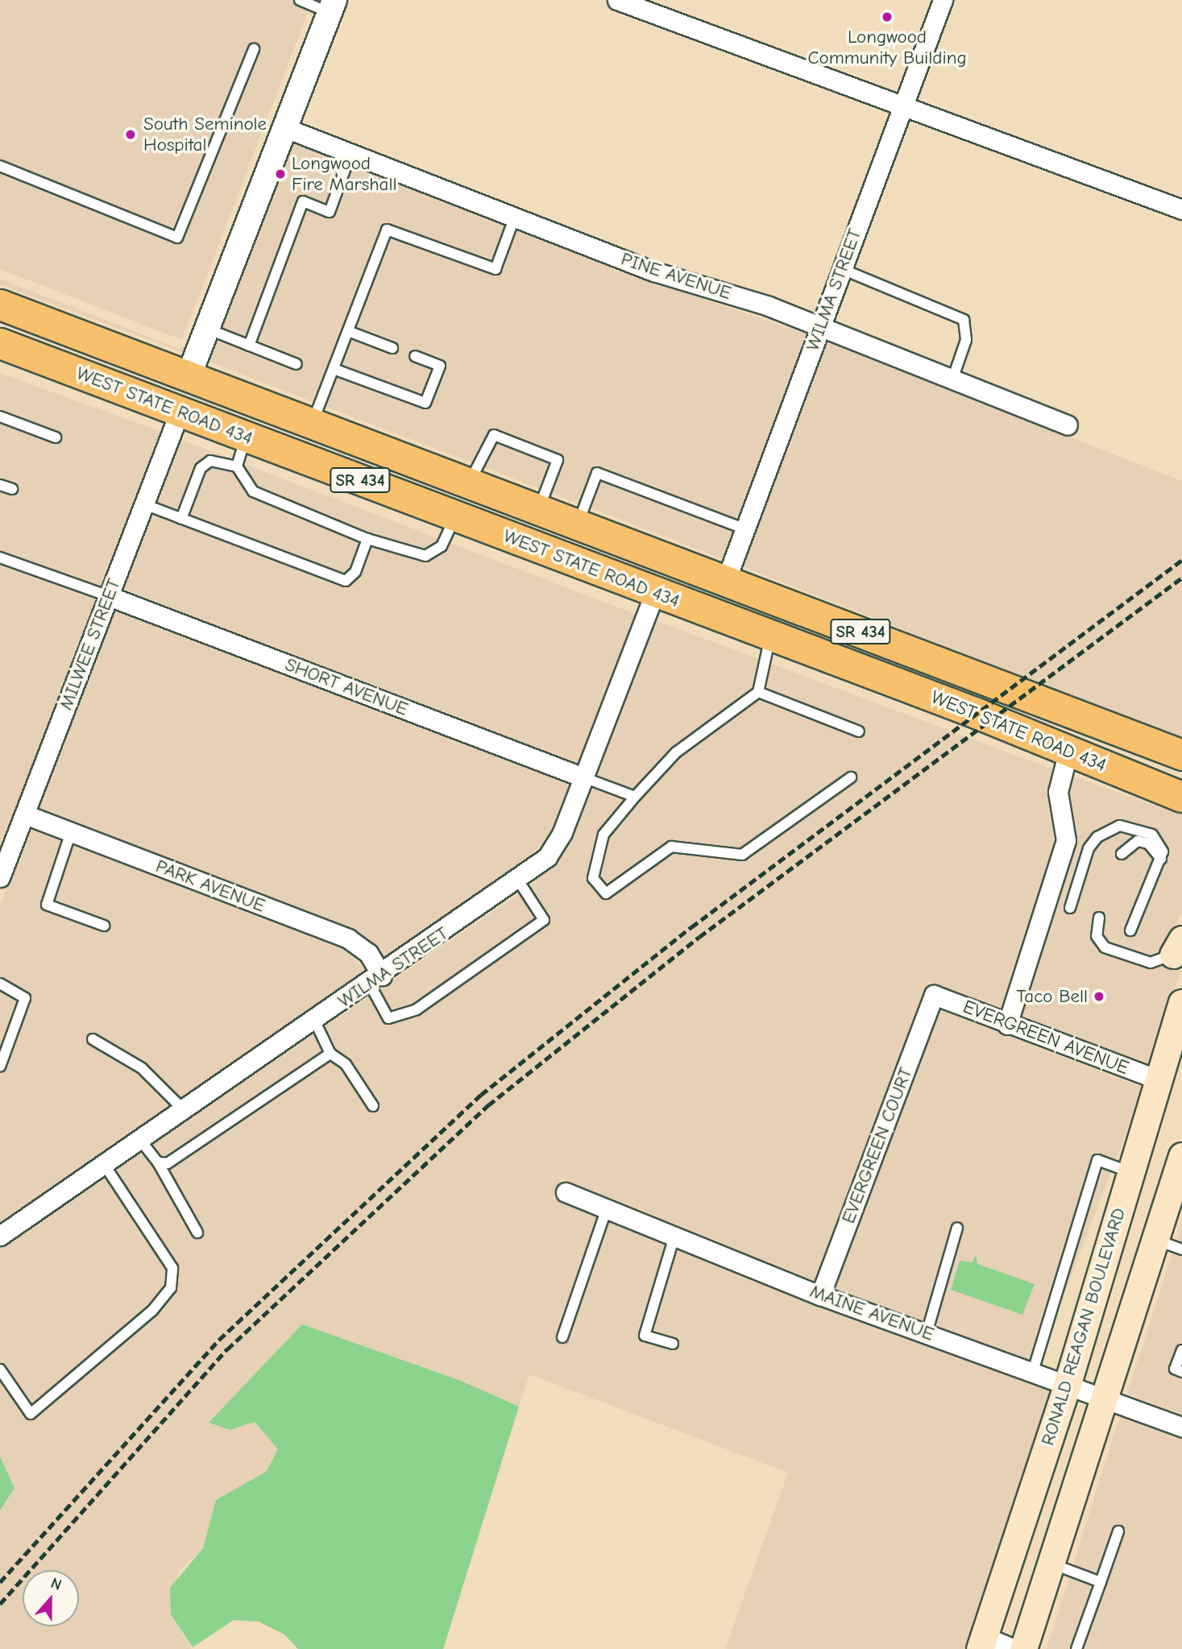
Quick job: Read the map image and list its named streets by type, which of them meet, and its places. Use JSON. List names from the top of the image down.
{
  "streets": {
    "main road": ["WEST STATE ROAD 434", "SR 434", "RONALD REAGAN BOULEVARD"],
    "street": [
      "PINE AVENUE",
      "WILMA STREET",
      "MILWEE STREET",
      "SHORT AVENUE",
      "PARK AVENUE",
      "EVERGREEN AVENUE",
      "EVERGREEN COURT",
      "MAINE AVENUE"
    ]
  },
  "crossings": [
    ["PINE AVENUE", "WILMA STREET"],
    ["WILMA STREET", "WEST STATE ROAD 434"],
    ["WILMA STREET", "SHORT AVENUE"],
    ["WILMA STREET", "PARK AVENUE"],
    ["WEST STATE ROAD 434", "MILWEE STREET"],
    ["MILWEE STREET", "SHORT AVENUE"],
    ["MILWEE STREET", "PARK AVENUE"],
    ["EVERGREEN AVENUE", "EVERGREEN COURT"],
    ["EVERGREEN AVENUE", "RONALD REAGAN BOULEVARD"],
    ["EVERGREEN COURT", "MAINE AVENUE"],
    ["MAINE AVENUE", "RONALD REAGAN BOULEVARD"]
  ],
  "places": [
    "Longwood Community Building",
    "South Seminole Hospital",
    "Longwood Fire Marshall",
    "Taco Bell"
  ],
  "north": "top"
}
